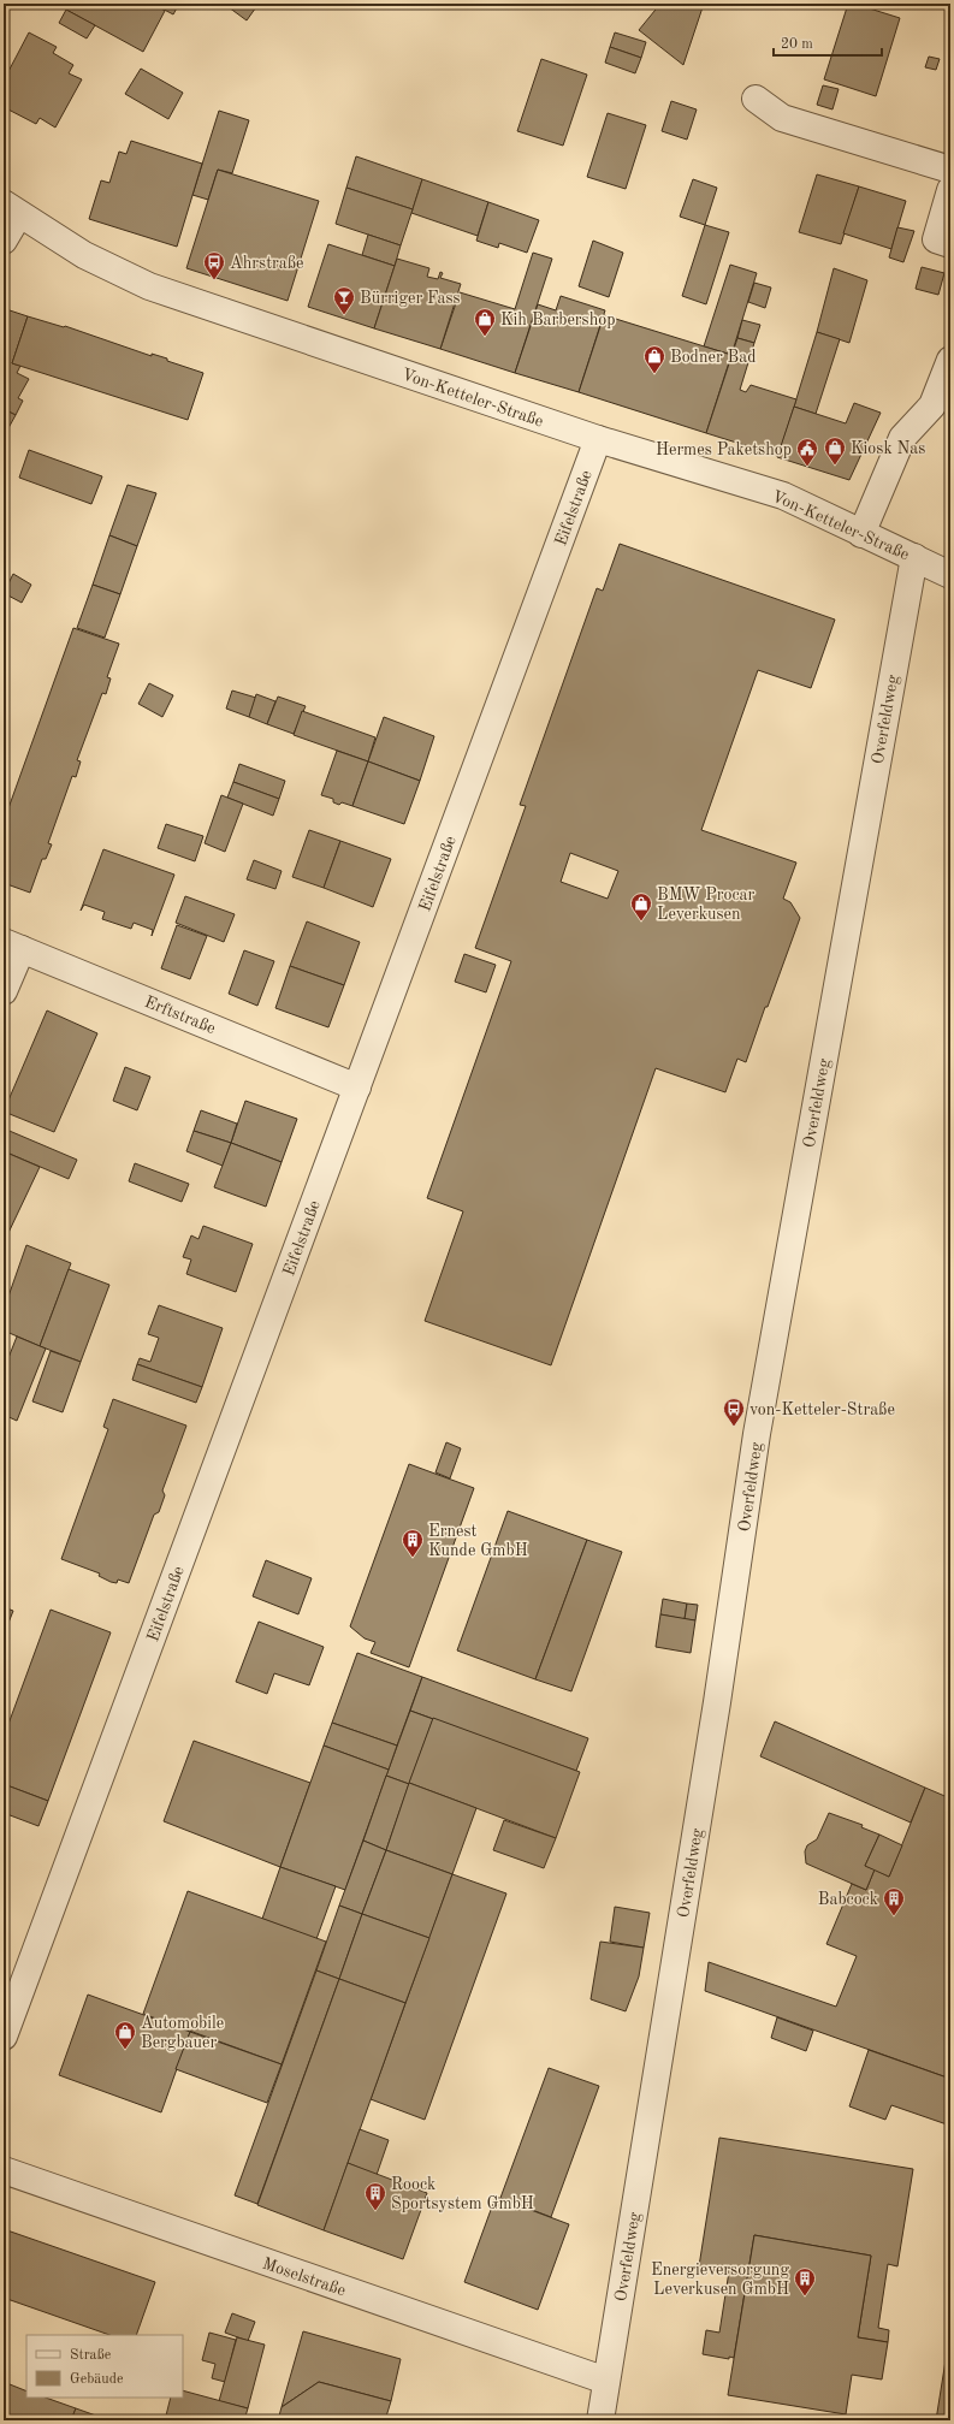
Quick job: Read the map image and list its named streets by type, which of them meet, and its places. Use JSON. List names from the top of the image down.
{
  "streets": {
    "street": [
      "Von-Ketteler-Straße",
      "Eifelstraße",
      "Overfeldweg",
      "Erftstraße",
      "Moselstraße"
    ]
  },
  "crossings": [
    ["Von-Ketteler-Straße", "Eifelstraße"],
    ["Von-Ketteler-Straße", "Overfeldweg"],
    ["Eifelstraße", "Erftstraße"],
    ["Overfeldweg", "Moselstraße"]
  ],
  "places": {
    "bus stop": ["Ahrstraße", "von-Ketteler-Straße"],
    "bar": ["Bürriger Fass"],
    "shop": [
      "Kih Barbershop",
      "Bodner Bad",
      "Kiosk Nas",
      "BMW Procar Leverkusen",
      "Automobile Bergbauer"
    ],
    "public building": ["Hermes Paketshop"],
    "building": [
      "Ernest Kunde GmbH",
      "Babcock",
      "Roock Sportsystem GmbH",
      "Energieversorgung Leverkusen GmbH"
    ]
  },
  "legend": ["Straße", "Gebäude"],
  "scale_bar": "20 m"
}
